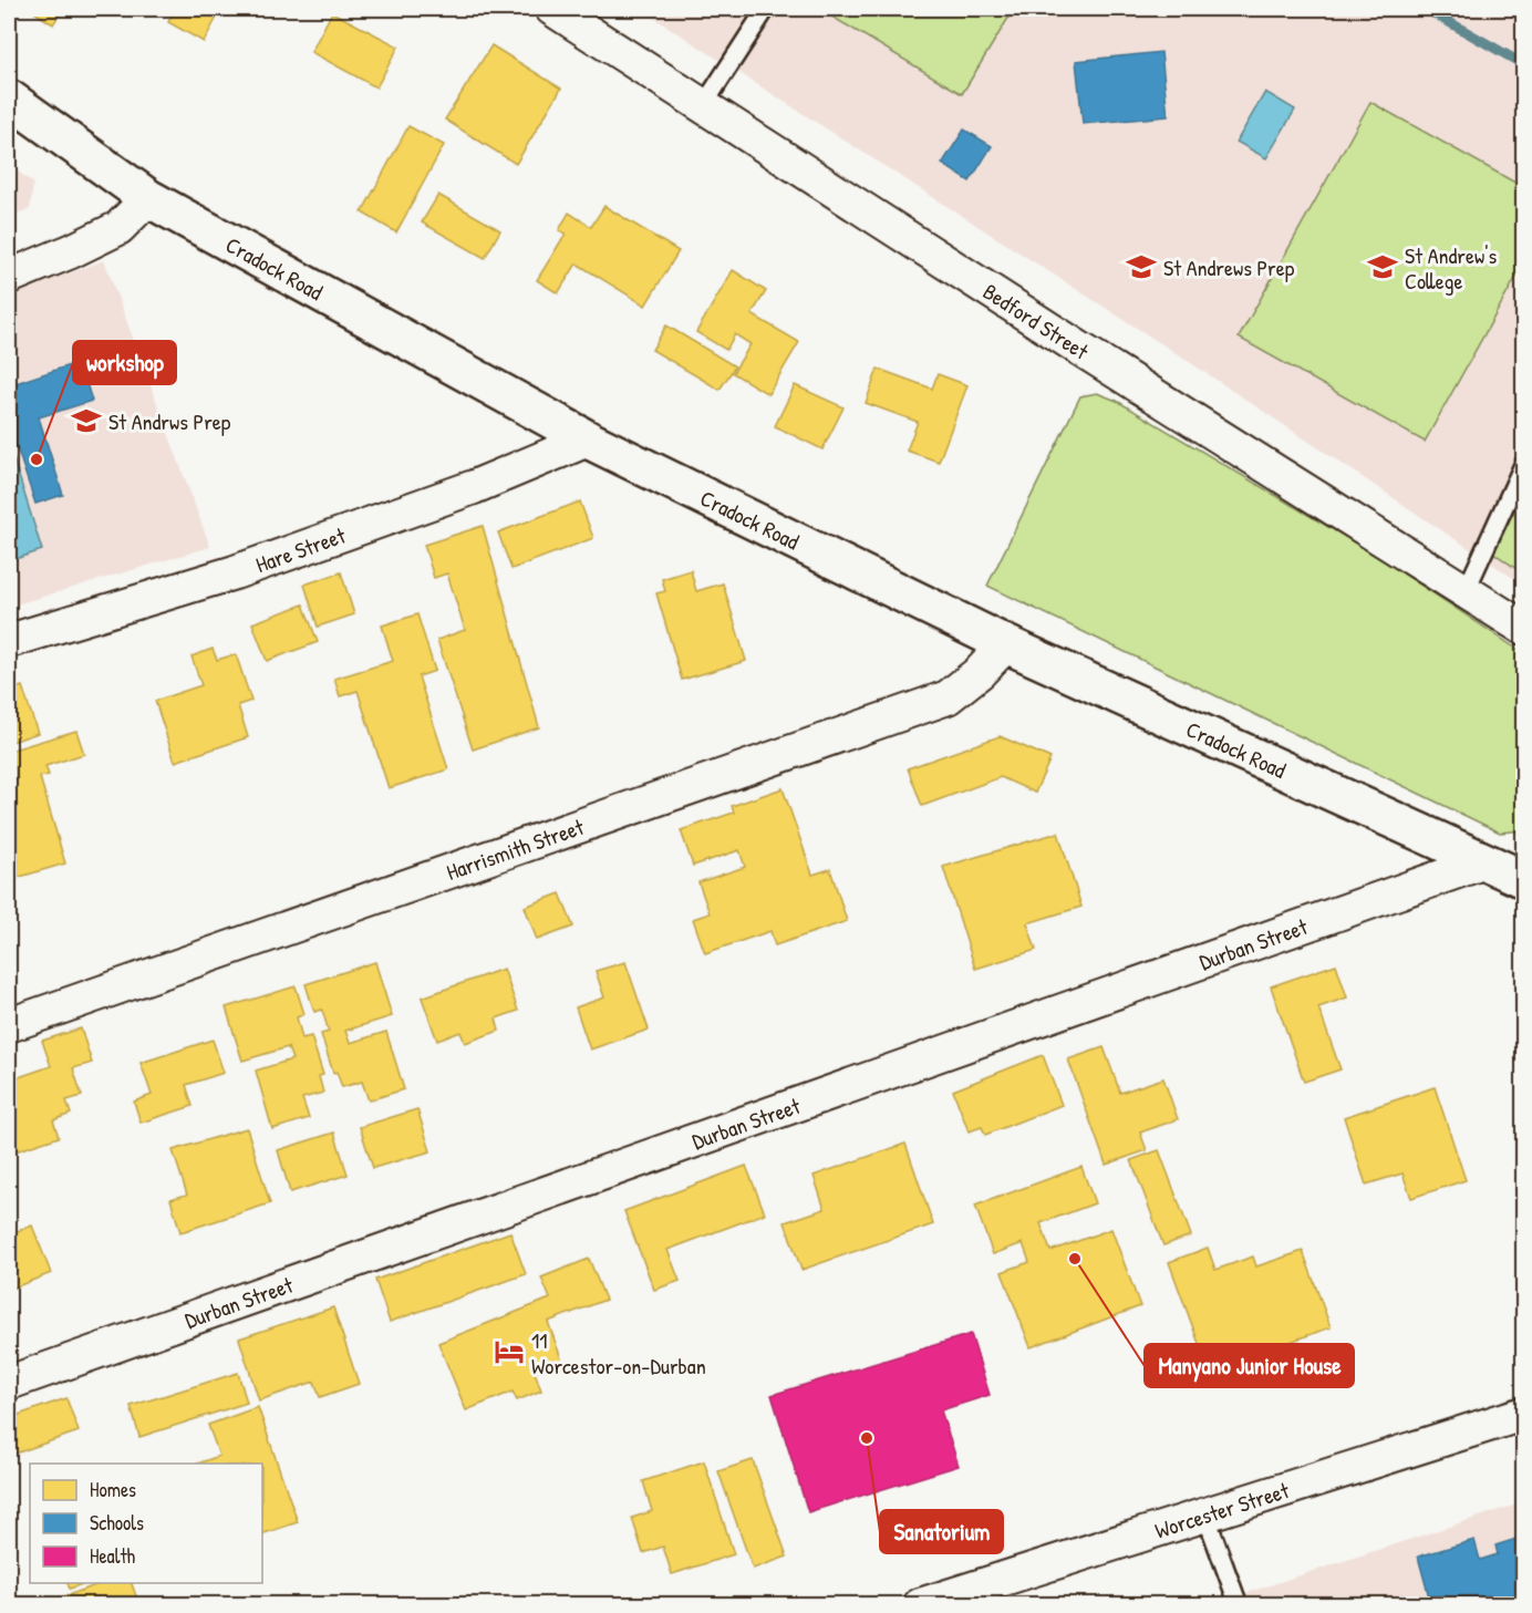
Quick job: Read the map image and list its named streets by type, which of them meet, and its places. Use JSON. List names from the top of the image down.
{
  "streets": {
    "main road": ["Cradock Road"],
    "street": [
      "Bedford Street",
      "Hare Street",
      "Harrismith Street",
      "Durban Street",
      "Worcester Street"
    ]
  },
  "crossings": [
    ["Cradock Road", "Hare Street"],
    ["Cradock Road", "Harrismith Street"],
    ["Cradock Road", "Durban Street"]
  ],
  "places": {
    "school or university": ["St Andrews Prep", "St Andrew's College", "St Andrws Prep"],
    "other": ["workshop", "Manyano Junior House", "Sanatorium"],
    "hotel": ["11 Worcestor-on-Durban"]
  },
  "legend": ["Homes", "Schools", "Health"]
}
